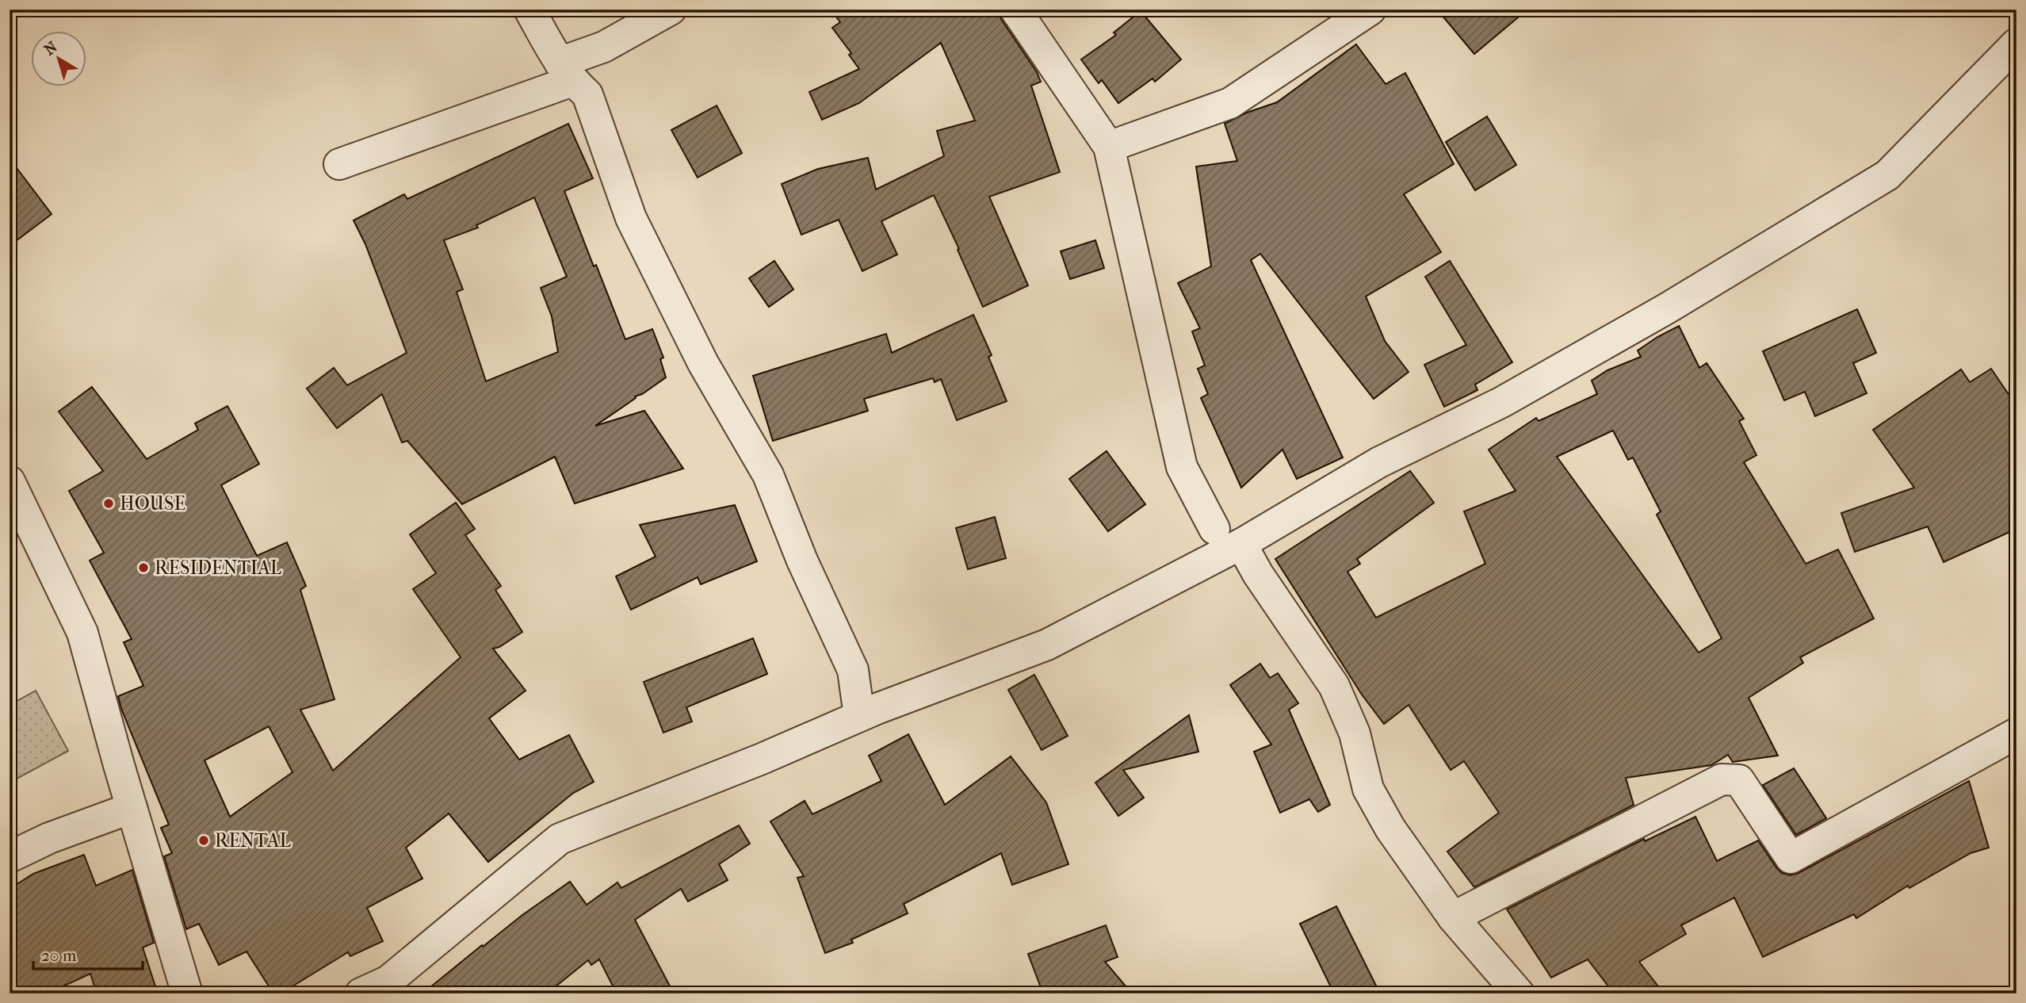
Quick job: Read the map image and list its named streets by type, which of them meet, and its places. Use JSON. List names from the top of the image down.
{
  "places": ["HOUSE", "RESIDENTIAL", "RENTAL"],
  "scale_bar": "20 m",
  "north": "top left"
}
